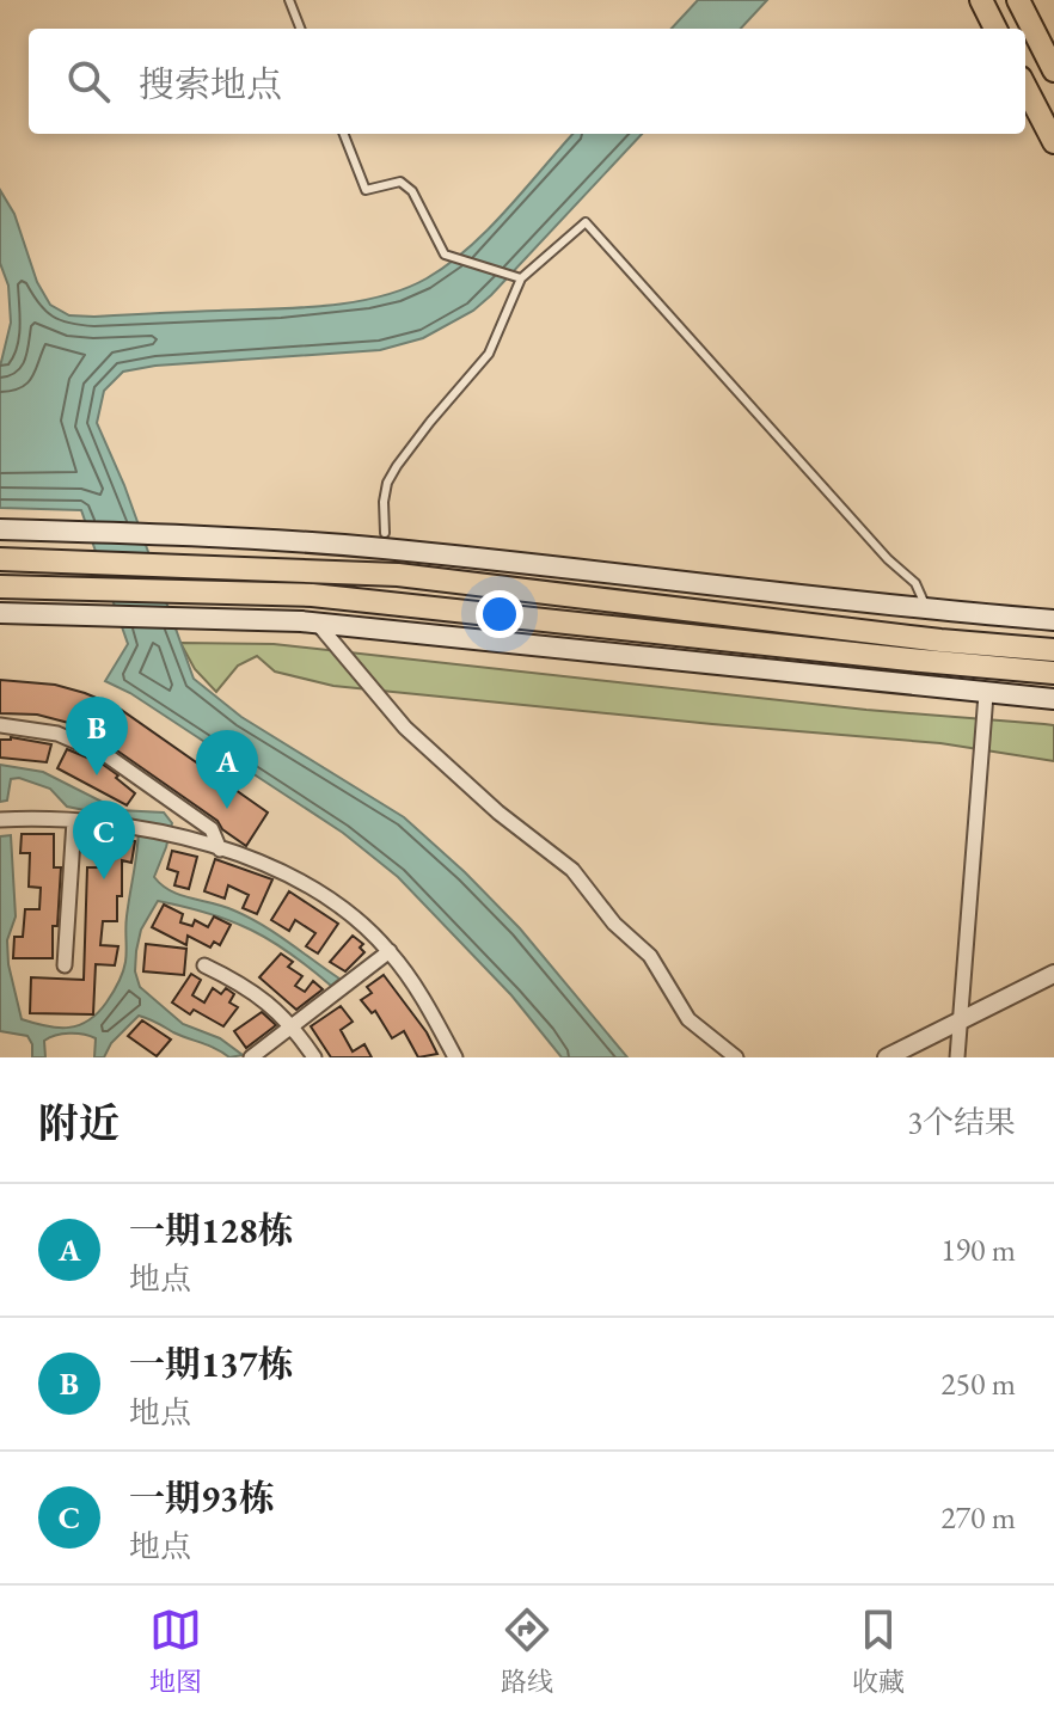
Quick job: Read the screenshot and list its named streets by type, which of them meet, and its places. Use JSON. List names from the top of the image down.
{
  "page": {
    "search": "搜索地点",
    "pins": ["B", "A", "C"],
    "heading": ["附近", "3个结果"],
    "list": [
      {
        "mark": "A",
        "name": "一期128栋",
        "note": "地点",
        "value": "190 m"
      },
      {
        "mark": "B",
        "name": "一期137栋",
        "note": "地点",
        "value": "250 m"
      },
      {
        "mark": "C",
        "name": "一期93栋",
        "note": "地点",
        "value": "270 m"
      }
    ],
    "nav": ["地图", "路线", "收藏"]
  }
}
